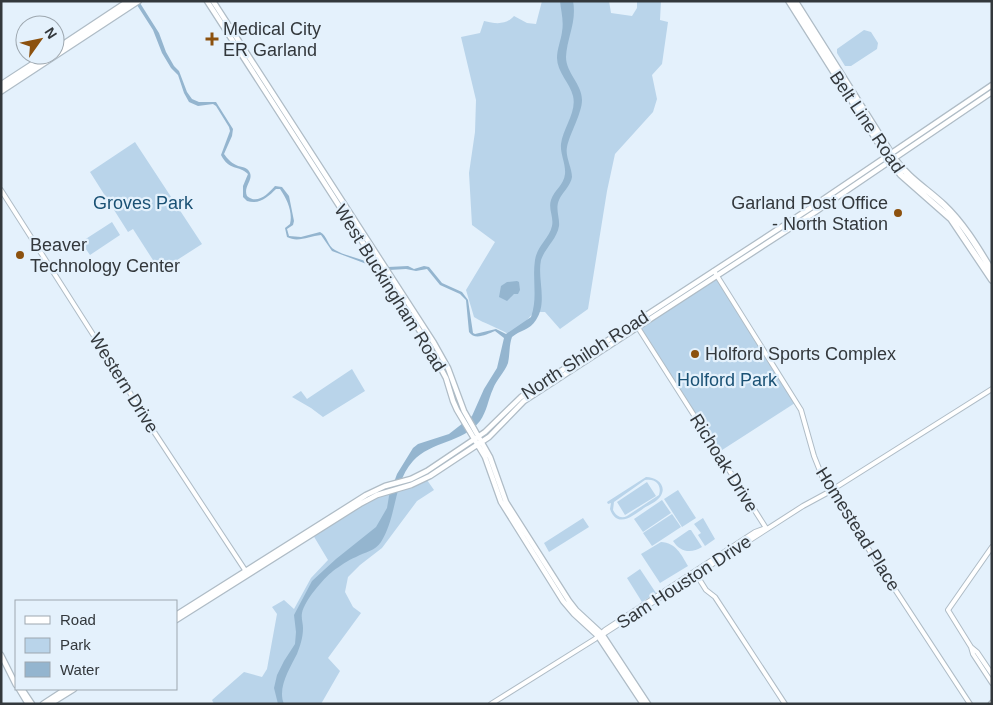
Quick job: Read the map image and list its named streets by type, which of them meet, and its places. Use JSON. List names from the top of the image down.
{
  "streets": {
    "main road": ["Belt Line Road", "West Buckingham Road", "North Shiloh Road"],
    "street": [
      "Western Drive",
      "Richoak Drive",
      "Homestead Place",
      "Sam Houston Drive"
    ]
  },
  "crossings": [
    ["Belt Line Road", "North Shiloh Road"],
    ["West Buckingham Road", "North Shiloh Road"],
    ["West Buckingham Road", "Sam Houston Drive"],
    ["North Shiloh Road", "Western Drive"],
    ["North Shiloh Road", "Richoak Drive"],
    ["North Shiloh Road", "Homestead Place"],
    ["Richoak Drive", "Sam Houston Drive"],
    ["Homestead Place", "Sam Houston Drive"]
  ],
  "parks": ["Groves Park", "Holford Park"],
  "places": {
    "health": ["Medical City ER Garland"],
    "other": ["Garland Post Office - North Station", "Beaver Technology Center", "Holford Sports Complex"]
  },
  "legend": ["Road", "Park", "Water"],
  "north": "top right"
}
